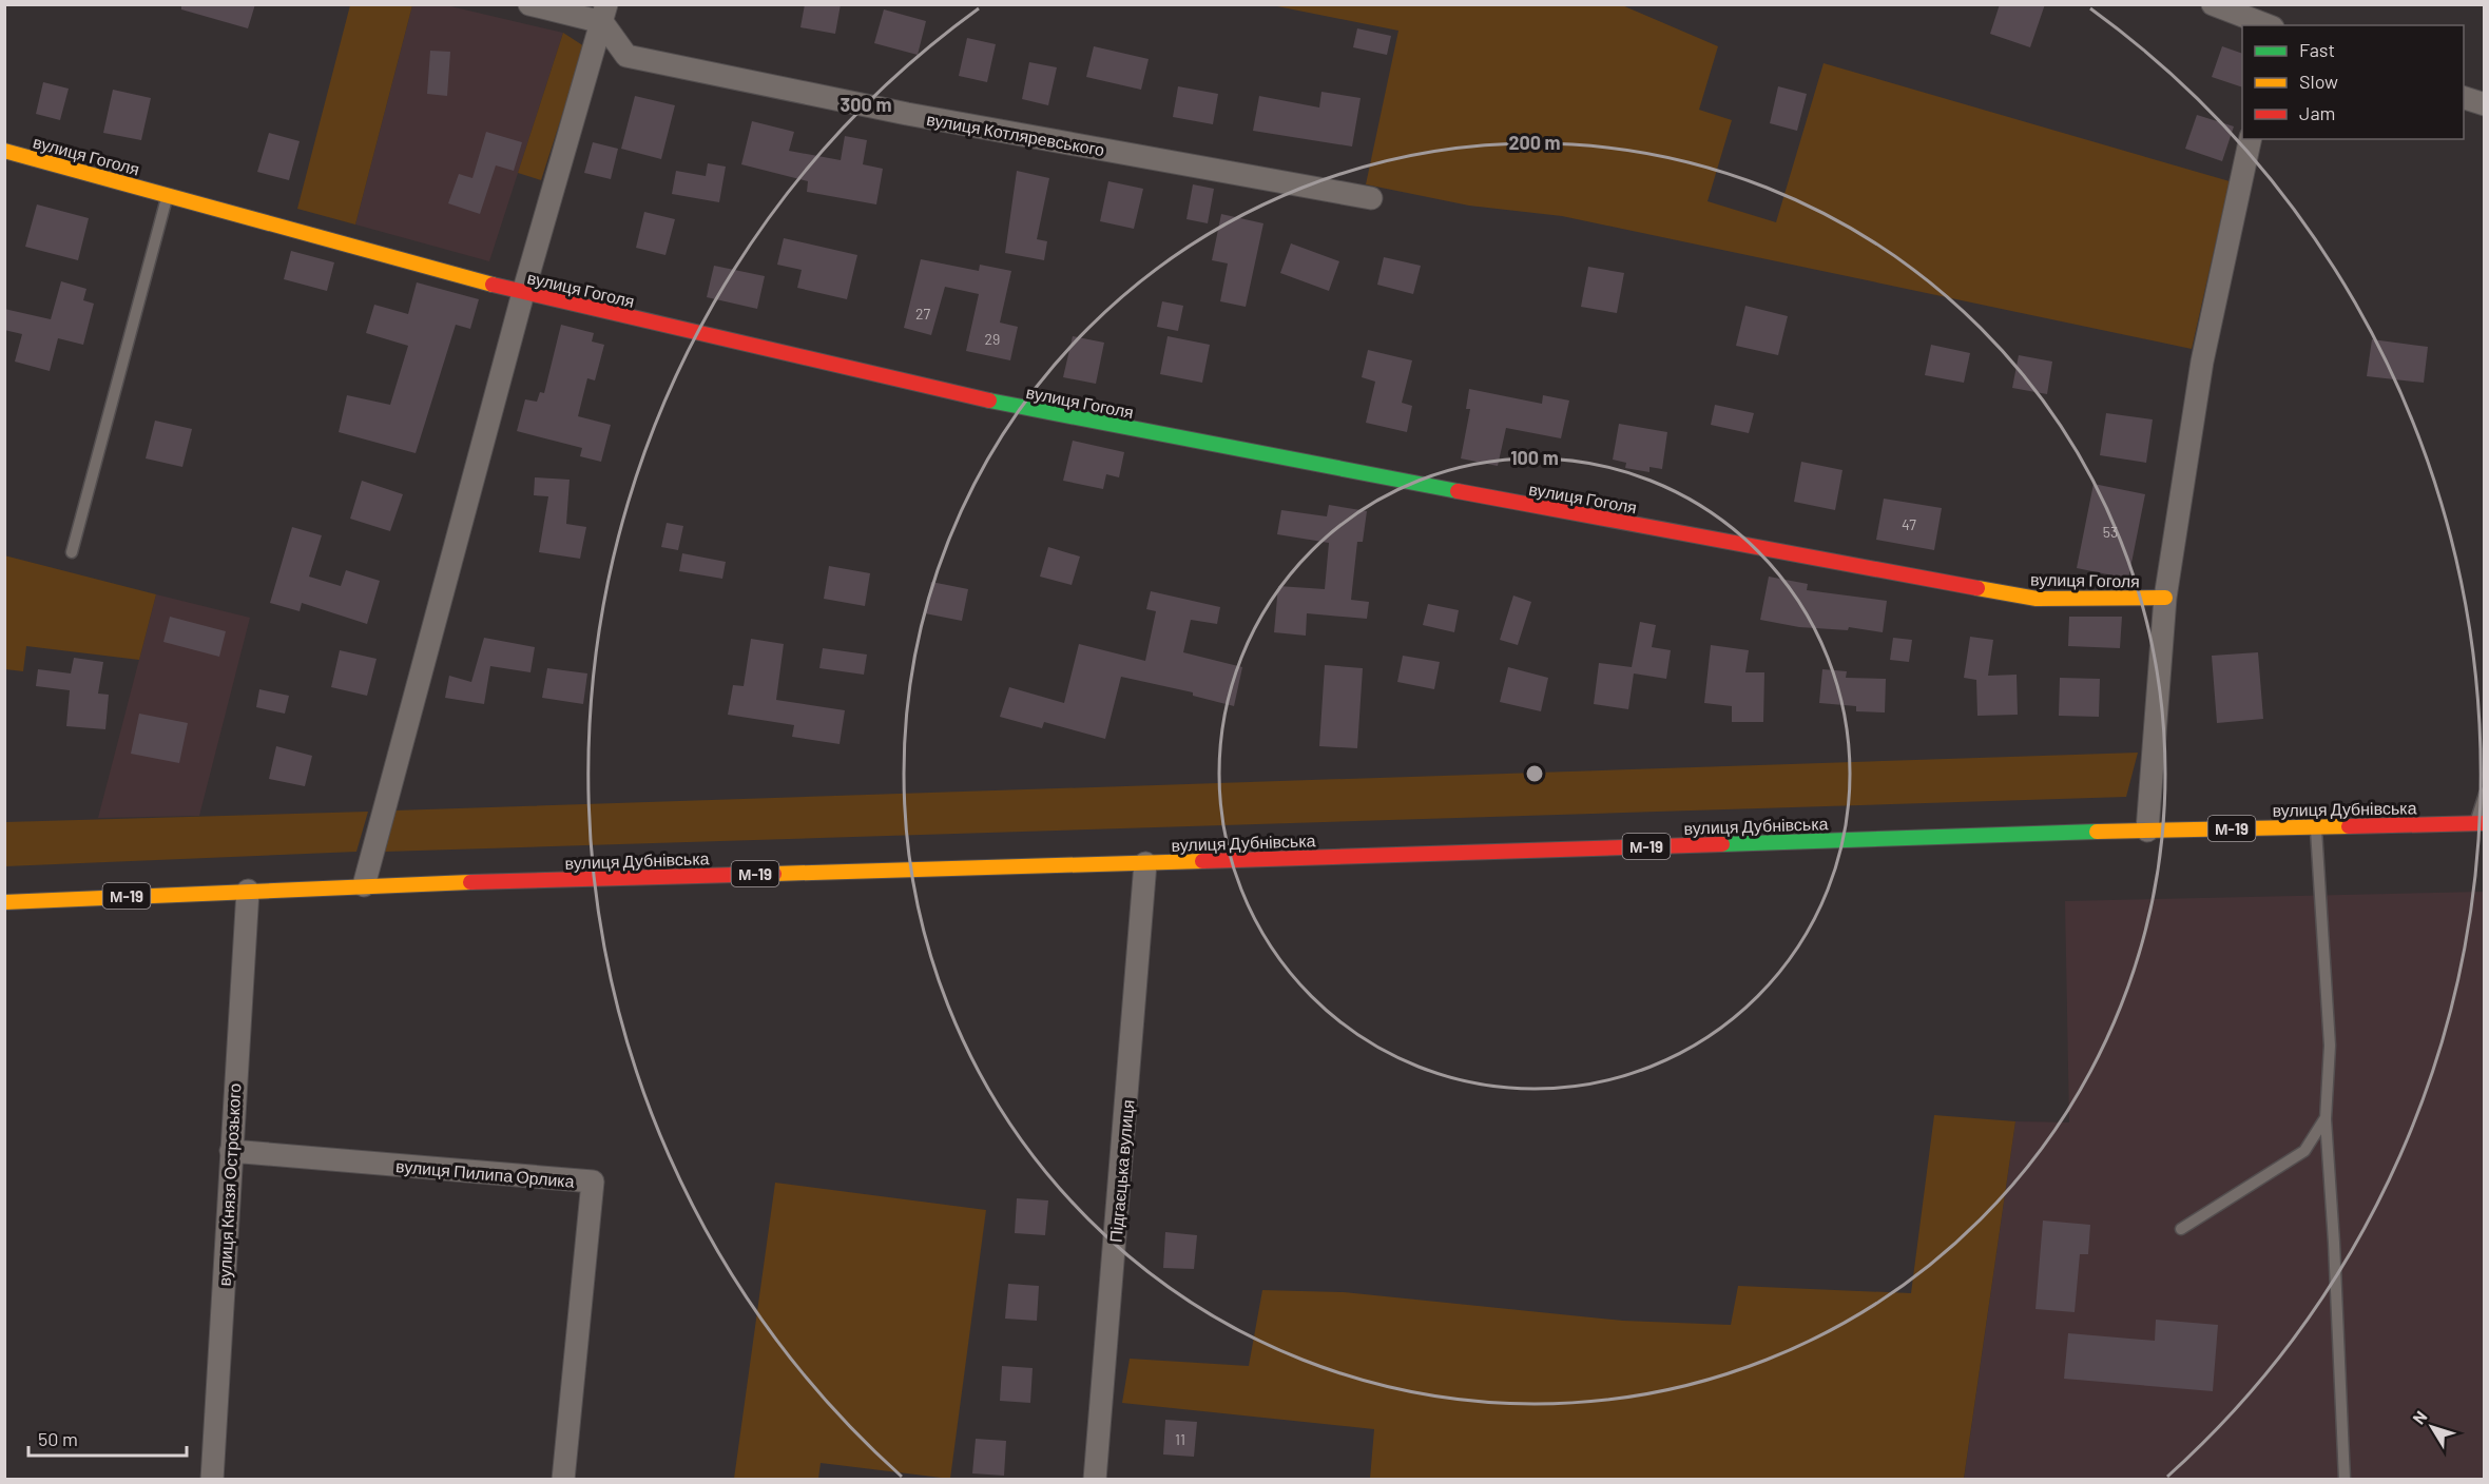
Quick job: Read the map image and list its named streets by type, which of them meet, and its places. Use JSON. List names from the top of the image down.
{
  "streets": {
    "main road": ["вулиця Гоголя", "вулиця Дубнівська", "М-19"],
    "street": [
      "вулиця Котляревського",
      "Підгаєцька вулиця",
      "вулиця Пилипа Орлика",
      "вулиця Князя Острозького"
    ]
  },
  "crossings": [
    ["вулиця Дубнівська", "Підгаєцька вулиця"],
    ["вулиця Дубнівська", "вулиця Князя Острозького"],
    ["вулиця Пилипа Орлика", "вулиця Князя Острозького"]
  ],
  "house_numbers": [
    "27",
    "29",
    "47",
    "53",
    "11"
  ],
  "legend": ["Fast", "Slow", "Jam"],
  "scale_bar": "50 m",
  "north": "top left",
  "rings": ["300 m", "200 m", "100 m"]
}
